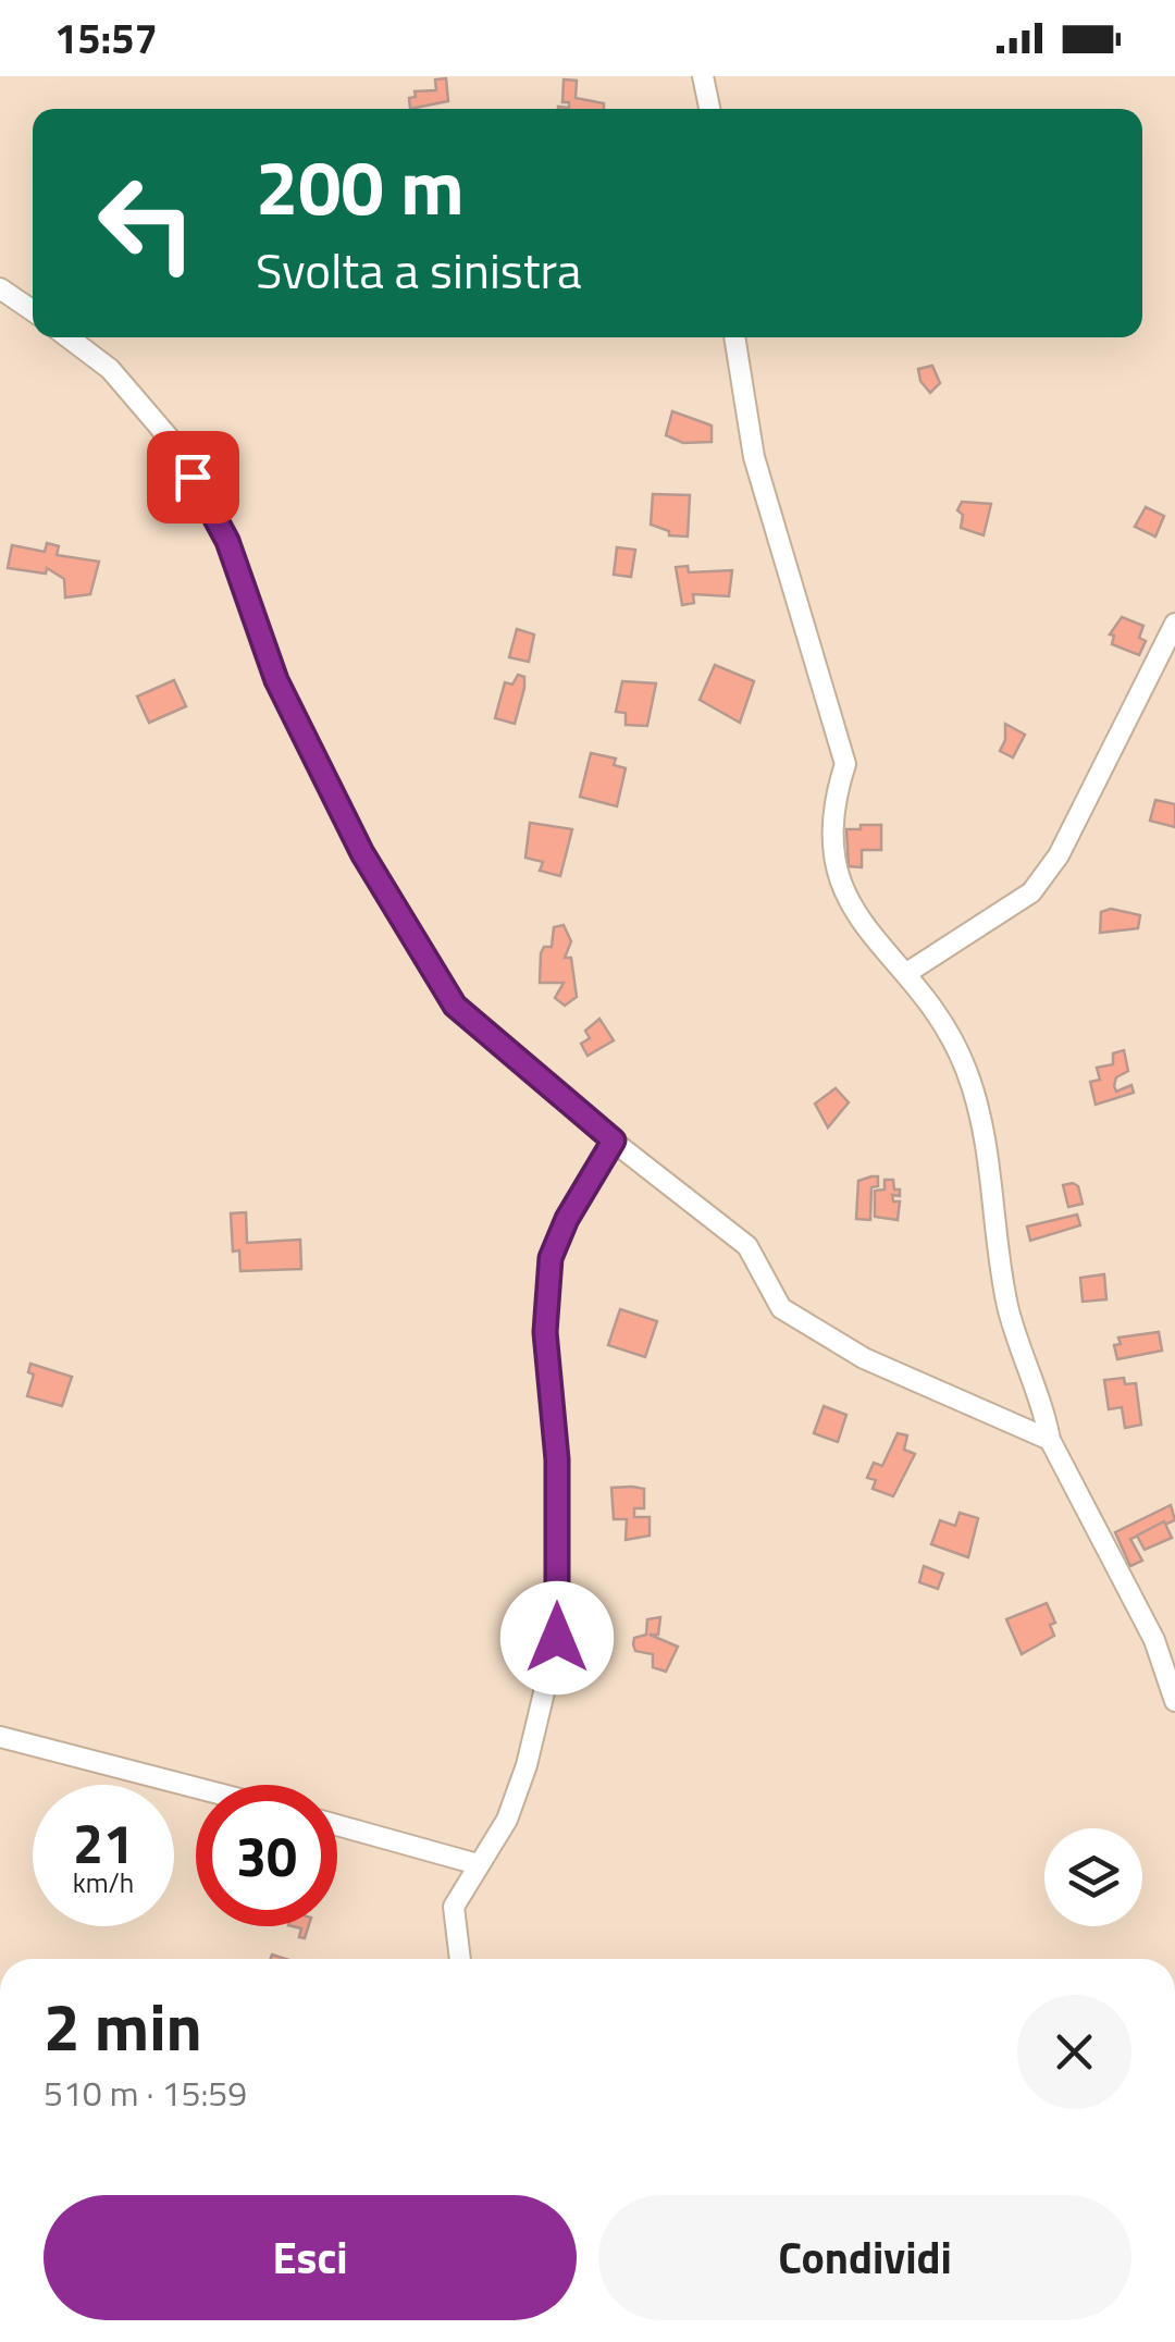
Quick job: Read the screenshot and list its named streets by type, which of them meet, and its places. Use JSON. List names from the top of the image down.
{
  "page": {
    "status": "15:57",
    "turn": ["200 m", "Svolta a sinistra"],
    "speed": "21 km/h",
    "limit": "30",
    "heading": ["2 min", "510 m · 15:59"],
    "buttons": ["Esci", "Condividi"]
  }
}
